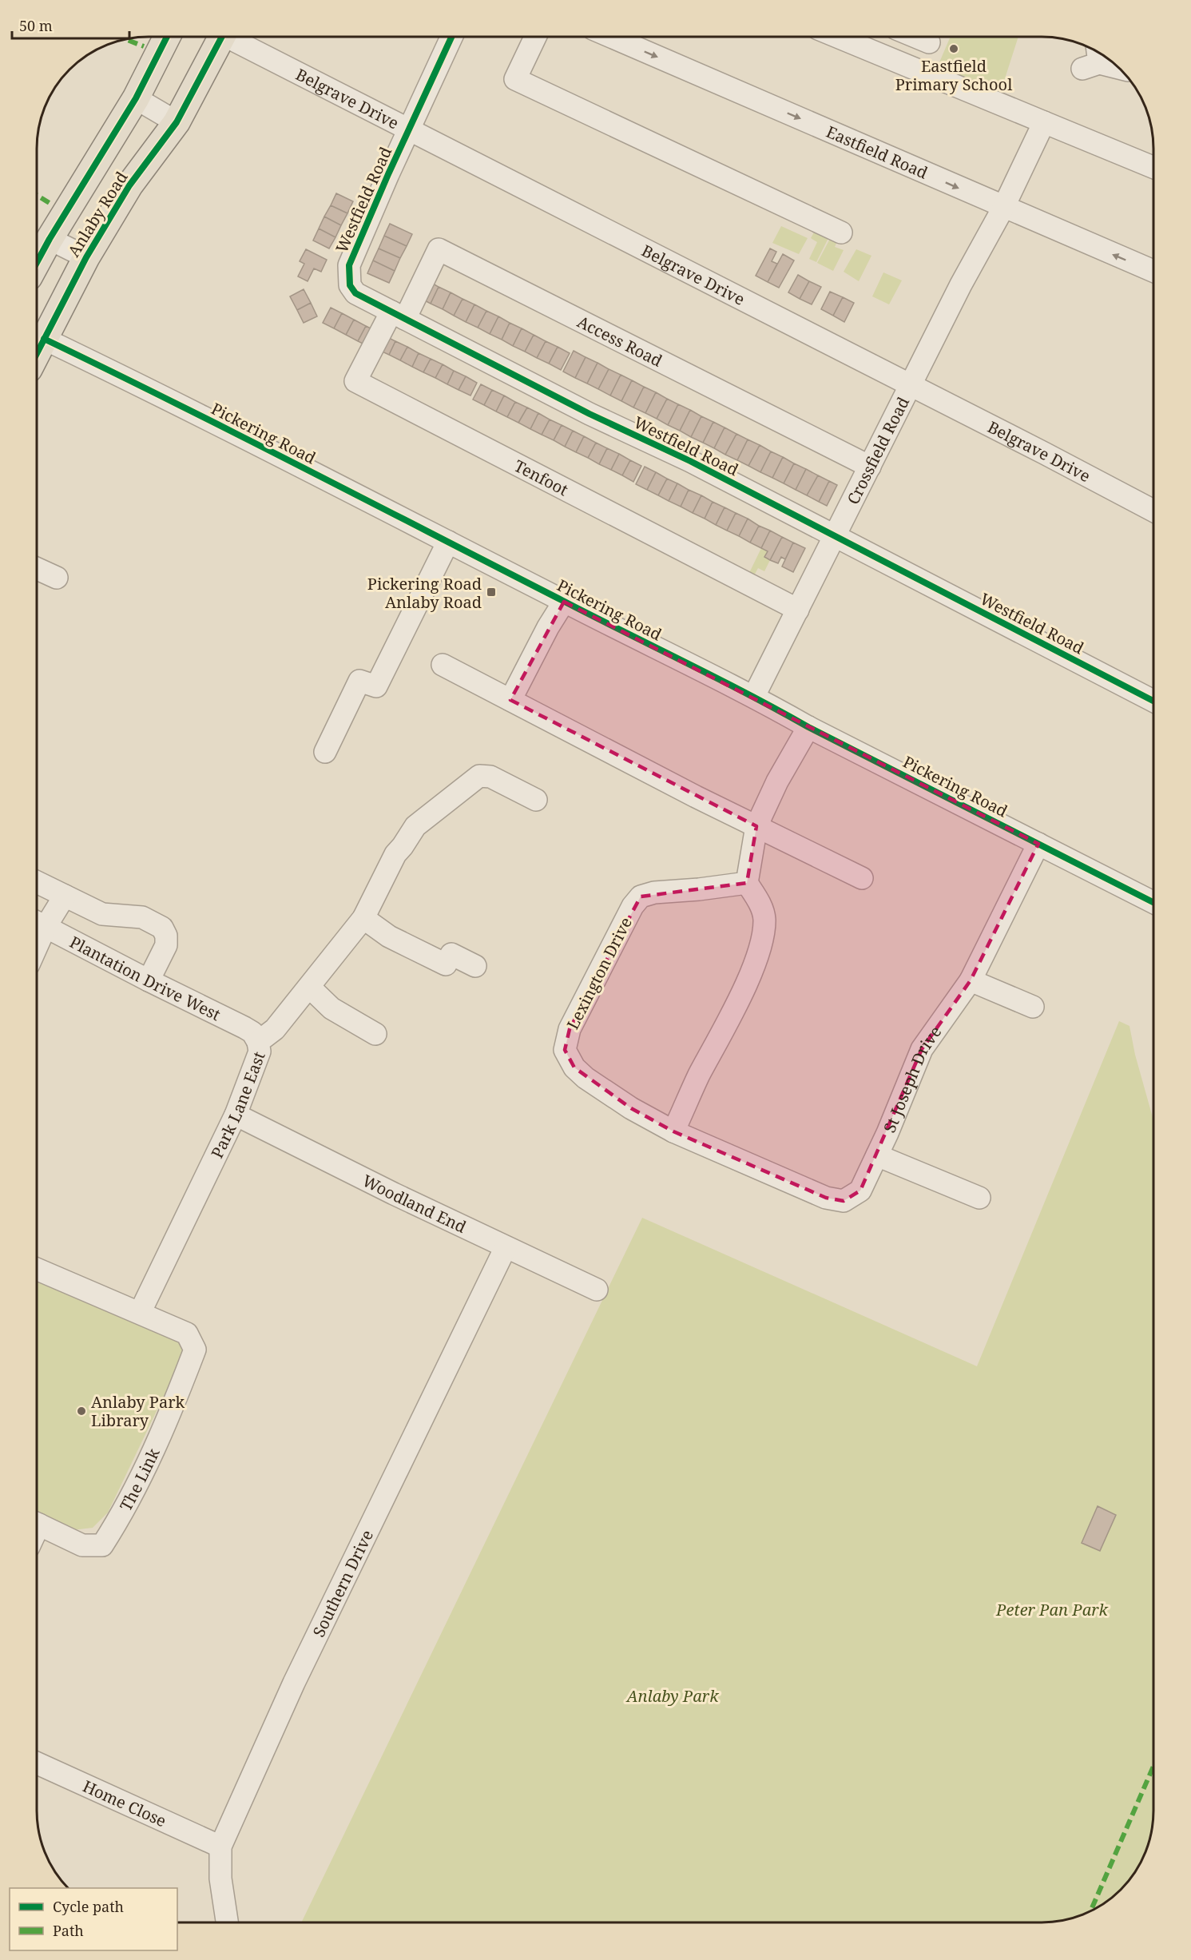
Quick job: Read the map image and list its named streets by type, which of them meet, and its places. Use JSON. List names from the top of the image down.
{
  "streets": {
    "main road": ["Anlaby Road"],
    "street": [
      "Belgrave Drive",
      "Eastfield Road",
      "Westfield Road",
      "Access Road",
      "Pickering Road",
      "Crossfield Road",
      "Tenfoot",
      "Lexington Drive",
      "Plantation Drive West",
      "St Joseph Drive",
      "Park Lane East",
      "Woodland End",
      "The Link",
      "Southern Drive",
      "Home Close"
    ]
  },
  "crossings": [
    ["Belgrave Drive", "Westfield Road"],
    ["Belgrave Drive", "Crossfield Road"],
    ["Eastfield Road", "Crossfield Road"],
    ["Westfield Road", "Access Road"],
    ["Westfield Road", "Crossfield Road"],
    ["Westfield Road", "Tenfoot"],
    ["Anlaby Road", "Pickering Road"],
    ["Access Road", "Crossfield Road"],
    ["Access Road", "Tenfoot"],
    ["Pickering Road", "Crossfield Road"],
    ["Pickering Road", "St Joseph Drive"],
    ["Crossfield Road", "Tenfoot"],
    ["Lexington Drive", "St Joseph Drive"],
    ["Plantation Drive West", "Park Lane East"],
    ["Park Lane East", "Woodland End"],
    ["Park Lane East", "The Link"],
    ["Woodland End", "Southern Drive"],
    ["Southern Drive", "Home Close"]
  ],
  "parks": ["Peter Pan Park", "Anlaby Park"],
  "places": {
    "other": ["Eastfield Primary School", "Anlaby Park Library"],
    "transit": ["Pickering Road Anlaby Road"]
  },
  "legend": ["Cycle path", "Path"],
  "scale_bar": "50 m"
}
